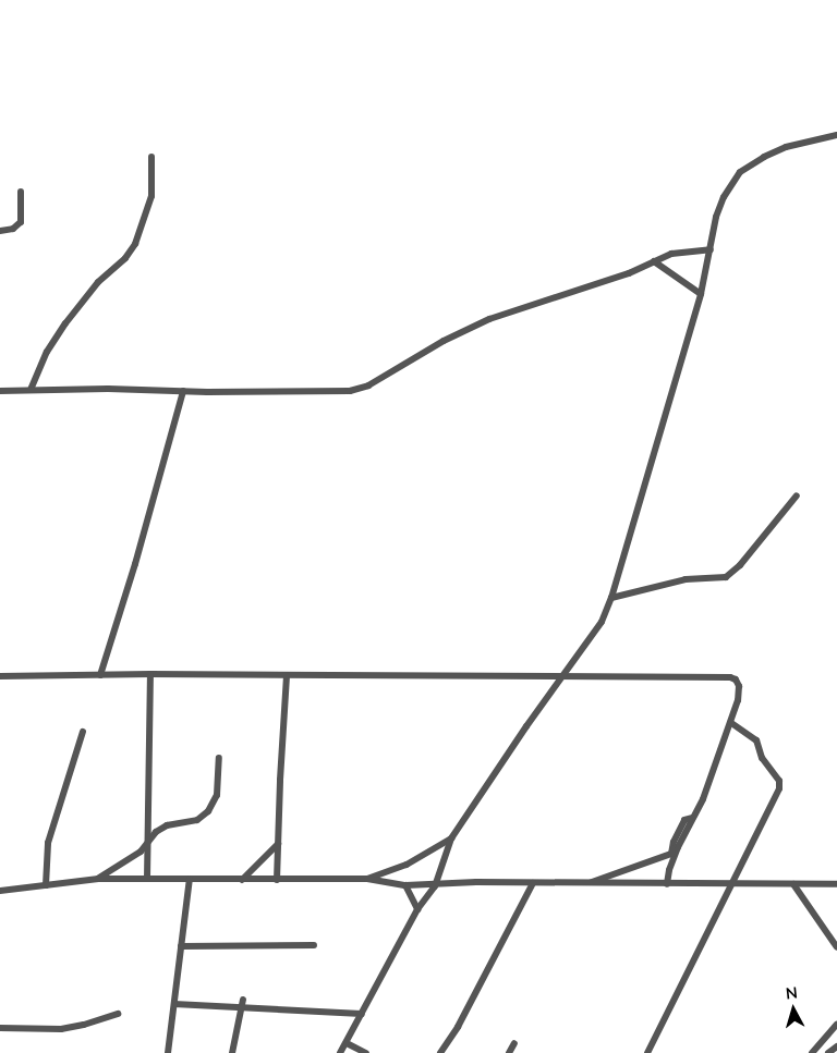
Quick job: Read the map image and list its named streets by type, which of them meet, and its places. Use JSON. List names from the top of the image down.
{
  "north": "top"
}
